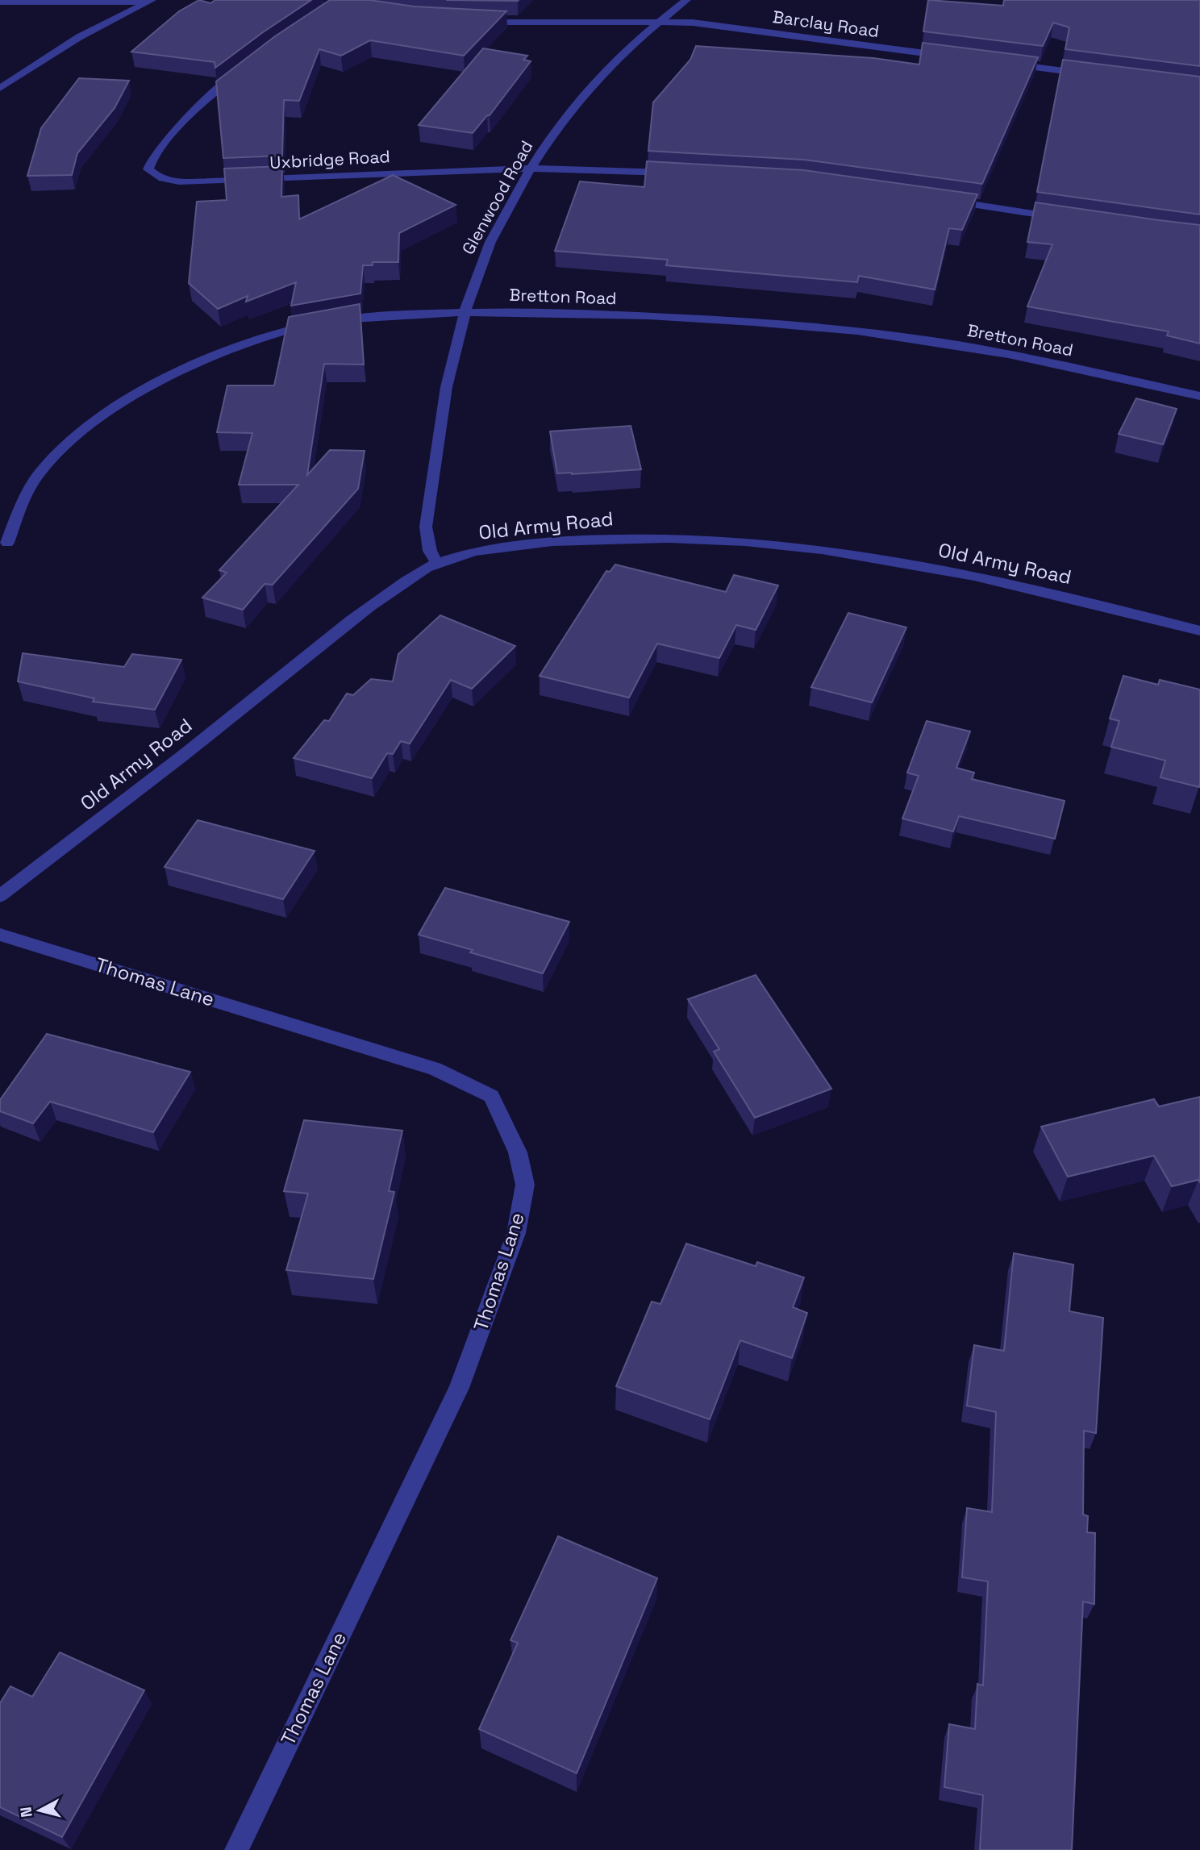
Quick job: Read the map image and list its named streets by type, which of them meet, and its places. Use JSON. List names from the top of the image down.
{
  "streets": {
    "street": [
      "Barclay Road",
      "Uxbridge Road",
      "Glenwood Road",
      "Bretton Road",
      "Old Army Road",
      "Thomas Lane"
    ]
  },
  "crossings": [
    ["Barclay Road", "Glenwood Road"],
    ["Uxbridge Road", "Glenwood Road"],
    ["Glenwood Road", "Bretton Road"],
    ["Glenwood Road", "Old Army Road"]
  ],
  "north": "left"
}
